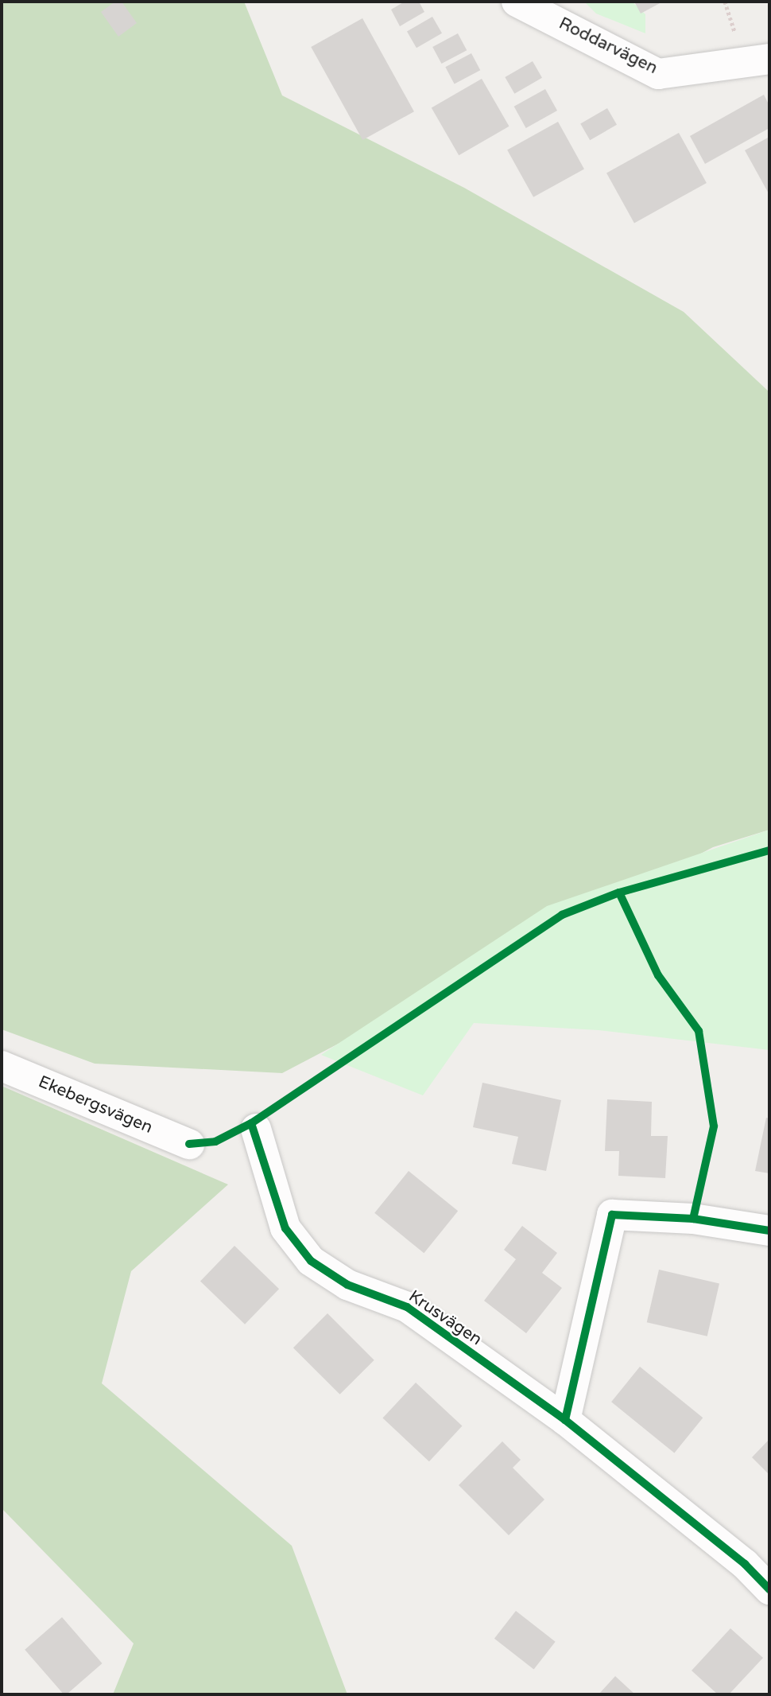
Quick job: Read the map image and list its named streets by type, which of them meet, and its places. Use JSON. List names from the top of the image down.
{
  "streets": {
    "street": ["Roddarvägen", "Ekebergsvägen", "Krusvägen"]
  }
}
